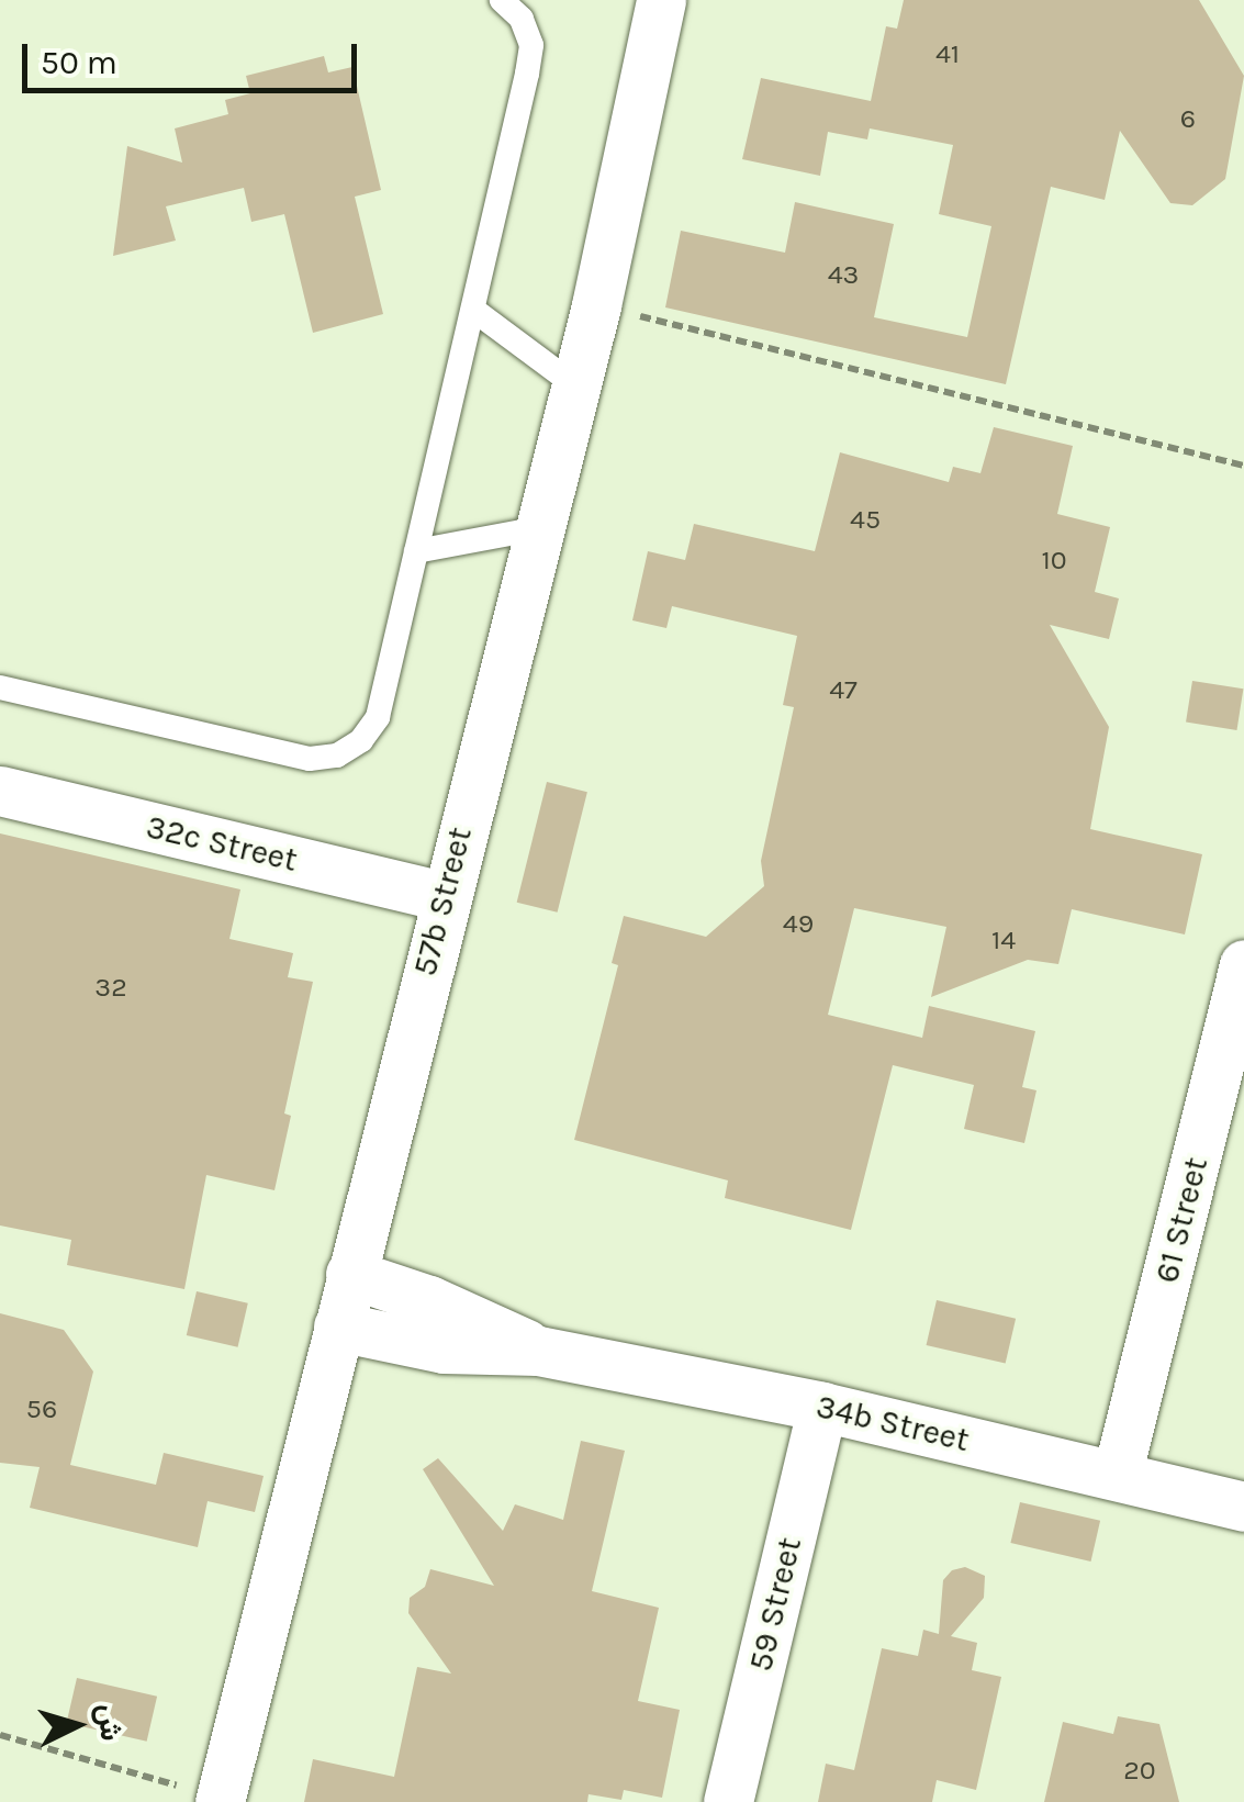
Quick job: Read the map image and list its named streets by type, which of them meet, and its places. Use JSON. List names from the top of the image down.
{
  "streets": {
    "street": [
      "32c Street",
      "57b Street",
      "61 Street",
      "34b Street",
      "59 Street"
    ]
  },
  "crossings": [
    ["32c Street", "57b Street"],
    ["57b Street", "34b Street"],
    ["61 Street", "34b Street"],
    ["34b Street", "59 Street"]
  ],
  "house_numbers": [
    "41",
    "6",
    "43",
    "45",
    "10",
    "47",
    "49",
    "14",
    "32",
    "56",
    "20"
  ],
  "scale_bar": "50 m",
  "north": "right"
}
